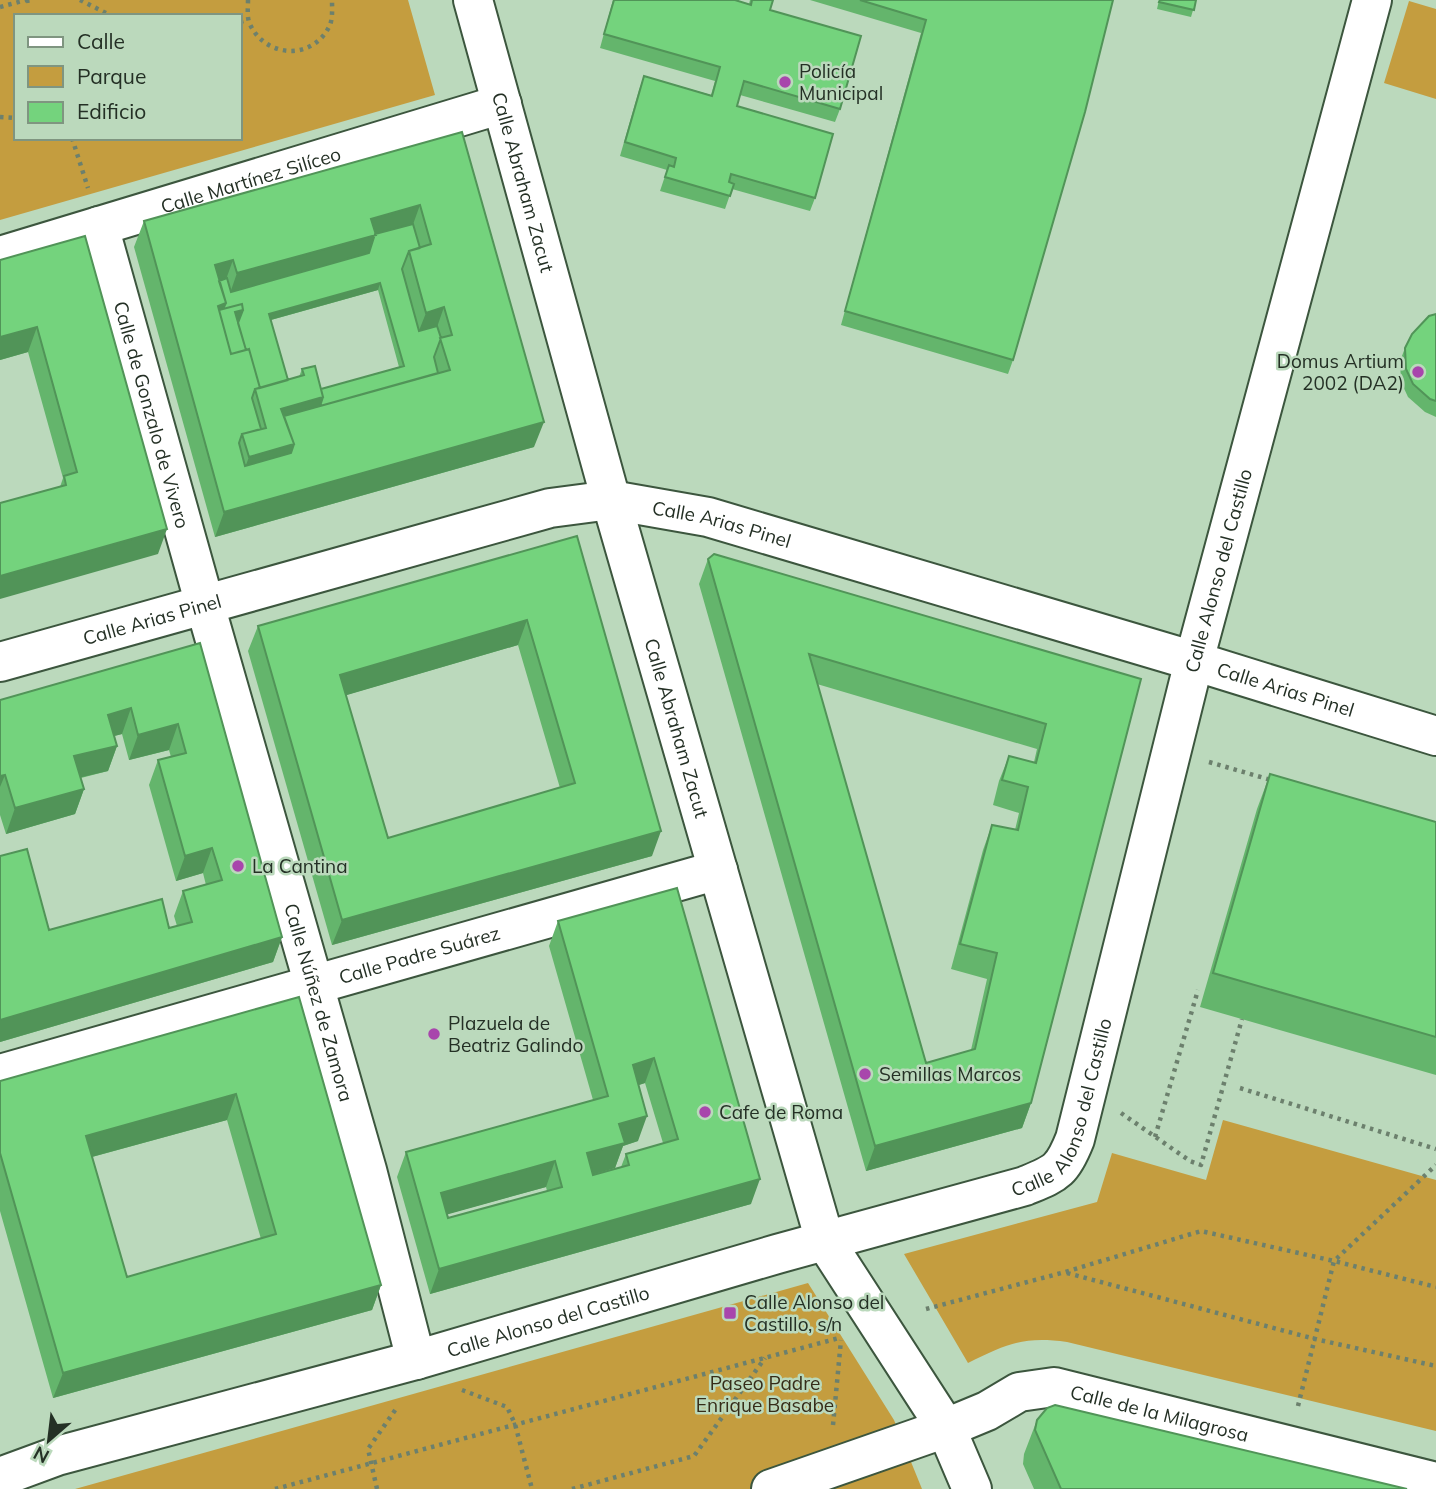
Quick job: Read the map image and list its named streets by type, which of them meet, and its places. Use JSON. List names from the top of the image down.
{
  "streets": {
    "street": [
      "Calle Martínez Silíceo",
      "Calle Abraham Zacut",
      "Calle de Gonzalo de Vivero",
      "Calle Arias Pinel",
      "Calle Alonso del Castillo",
      "Calle Padre Suárez",
      "Calle Núñez de Zamora",
      "Calle de la Milagrosa"
    ]
  },
  "crossings": [
    ["Calle Martínez Silíceo", "Calle Abraham Zacut"],
    ["Calle Martínez Silíceo", "Calle de Gonzalo de Vivero"],
    ["Calle Abraham Zacut", "Calle Arias Pinel"],
    ["Calle Abraham Zacut", "Calle Alonso del Castillo"],
    ["Calle Abraham Zacut", "Calle Padre Suárez"],
    ["Calle Abraham Zacut", "Calle de la Milagrosa"],
    ["Calle de Gonzalo de Vivero", "Calle Arias Pinel"],
    ["Calle de Gonzalo de Vivero", "Calle Núñez de Zamora"],
    ["Calle Arias Pinel", "Calle Alonso del Castillo"],
    ["Calle Arias Pinel", "Calle Núñez de Zamora"],
    ["Calle Alonso del Castillo", "Calle Núñez de Zamora"],
    ["Calle Padre Suárez", "Calle Núñez de Zamora"]
  ],
  "parks": ["Paseo Padre Enrique Basabe"],
  "places": {
    "other": [
      "Policía Municipal",
      "Domus Artium 2002 (DA2)",
      "La Cantina",
      "Plazuela de Beatriz Galindo",
      "Semillas Marcos",
      "Cafe de Roma"
    ],
    "transit": ["Calle Alonso del Castillo, s/n"]
  },
  "legend": ["Calle", "Parque", "Edificio"],
  "north": "bottom left"
}
